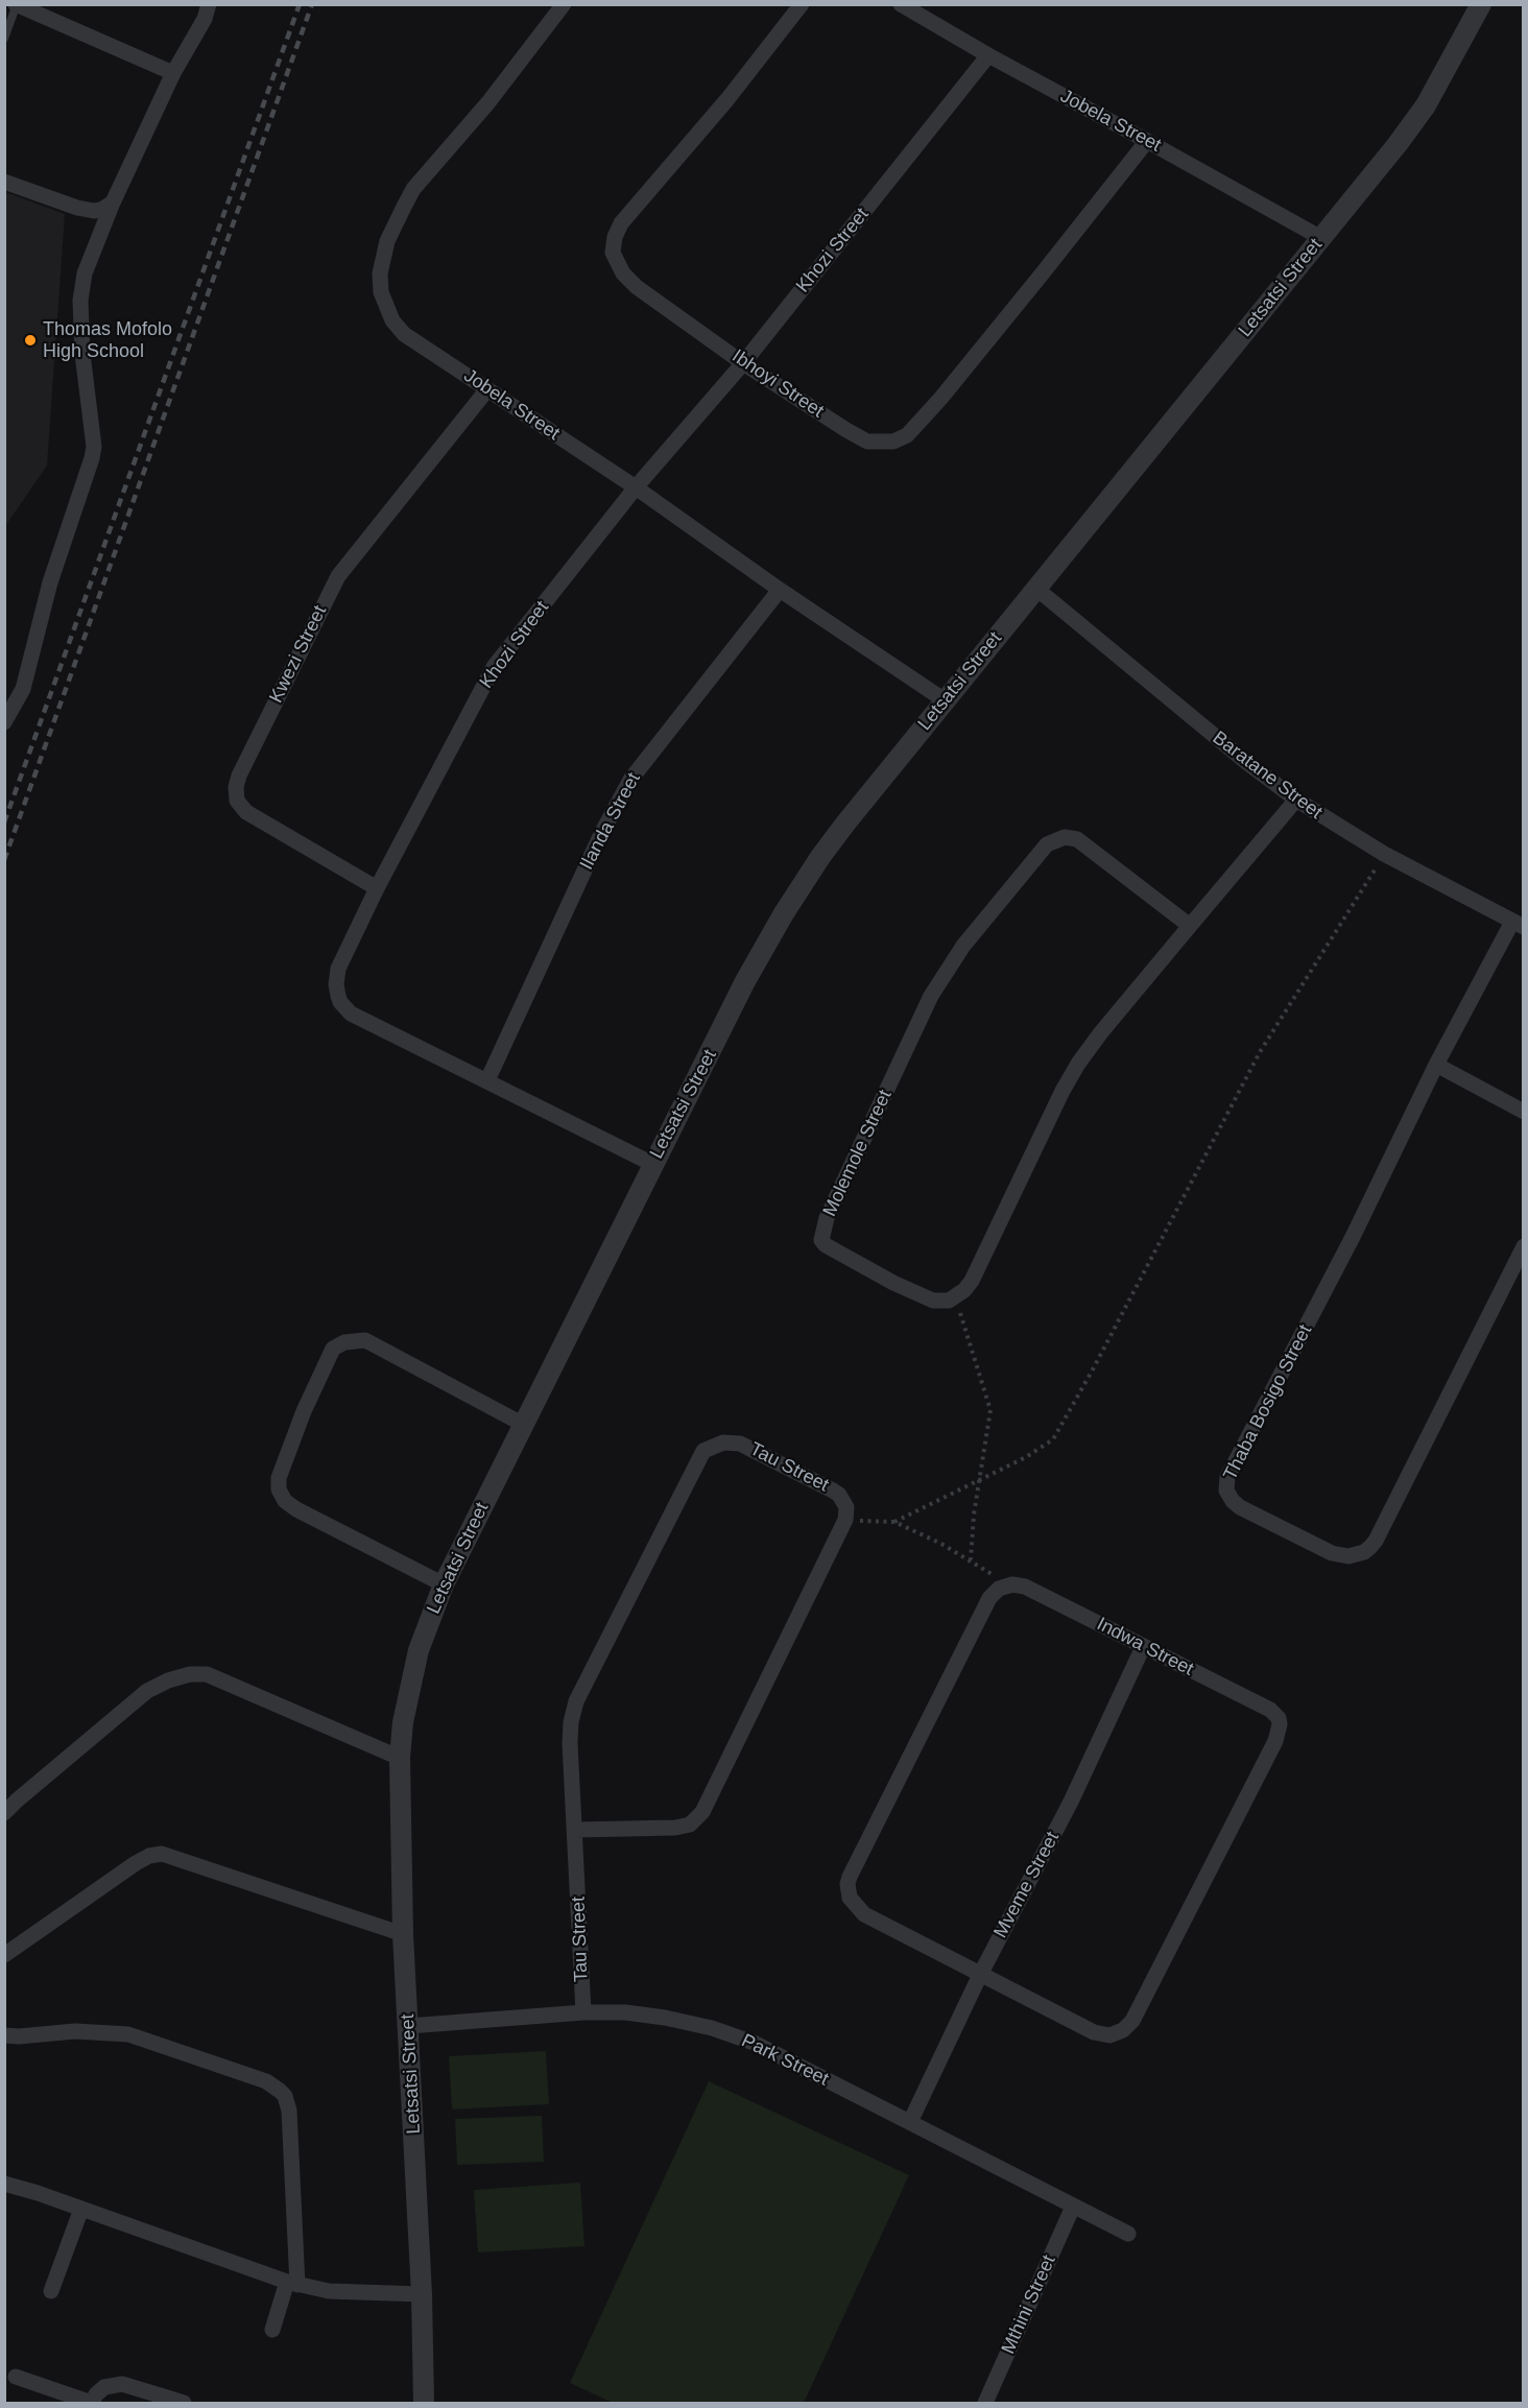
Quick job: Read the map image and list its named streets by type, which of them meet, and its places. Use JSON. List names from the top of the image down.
{
  "streets": {
    "street": [
      "Jobela Street",
      "Khozi Street",
      "Letsatsi Street",
      "Ibhoyi Street",
      "Kwezi Street",
      "Baratane Street",
      "Ilanda Street",
      "Molemole Street",
      "Thaba Bosigo Street",
      "Tau Street",
      "Indwa Street",
      "Mveme Street",
      "Park Street",
      "Mthini Street"
    ]
  },
  "crossings": [
    ["Jobela Street", "Khozi Street"],
    ["Jobela Street", "Letsatsi Street"],
    ["Jobela Street", "Ibhoyi Street"],
    ["Jobela Street", "Kwezi Street"],
    ["Jobela Street", "Ilanda Street"],
    ["Khozi Street", "Letsatsi Street"],
    ["Khozi Street", "Ibhoyi Street"],
    ["Khozi Street", "Kwezi Street"],
    ["Khozi Street", "Ilanda Street"],
    ["Letsatsi Street", "Baratane Street"],
    ["Letsatsi Street", "Park Street"],
    ["Baratane Street", "Thaba Bosigo Street"],
    ["Tau Street", "Park Street"],
    ["Indwa Street", "Mveme Street"],
    ["Mveme Street", "Park Street"],
    ["Park Street", "Mthini Street"]
  ],
  "places": ["Thomas Mofolo High School"]
}
